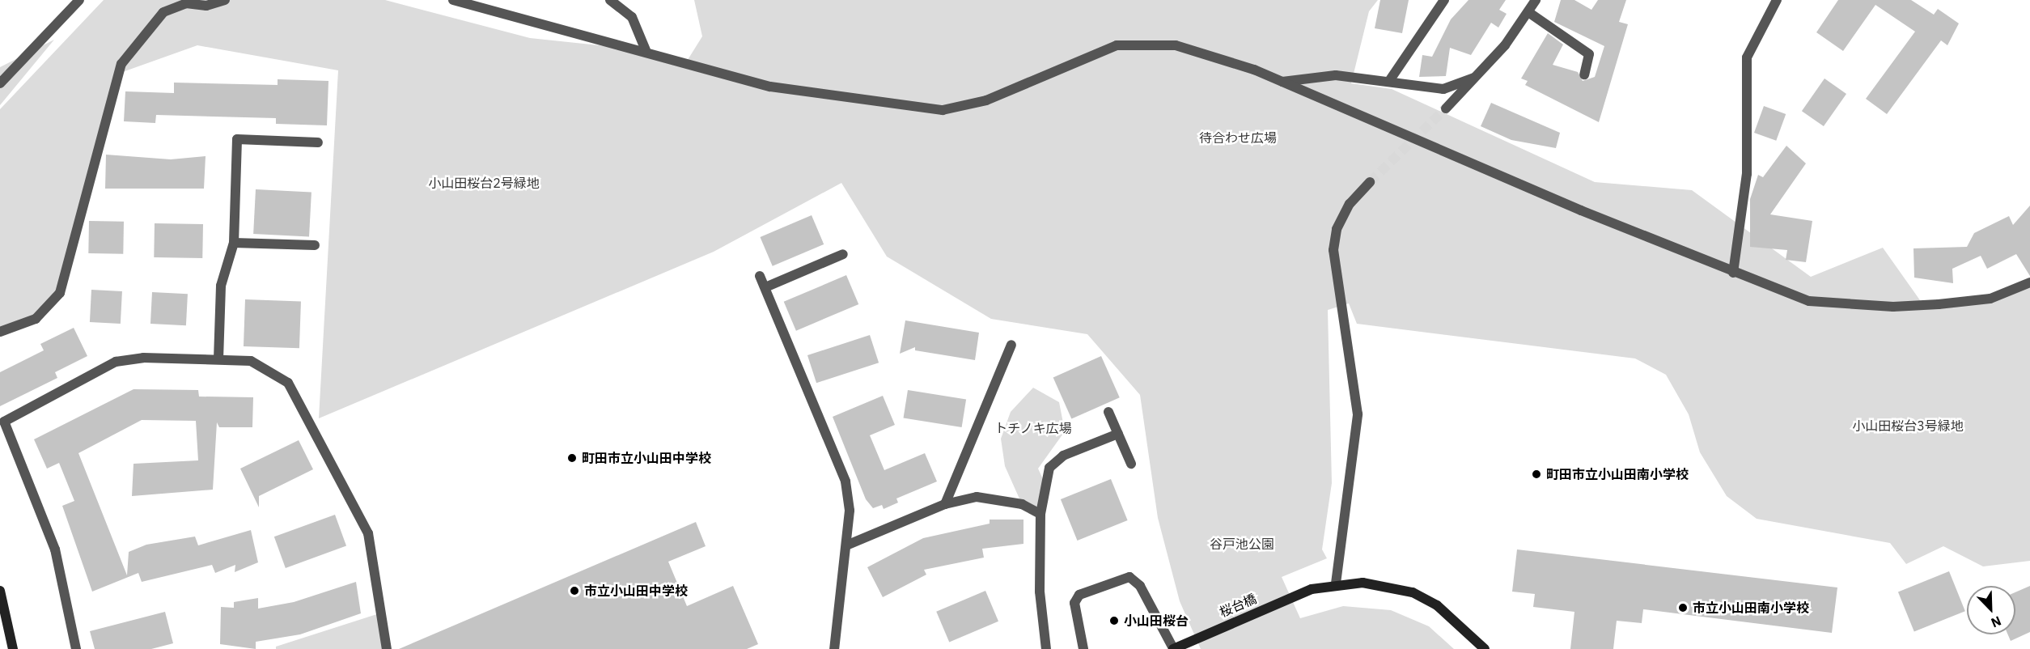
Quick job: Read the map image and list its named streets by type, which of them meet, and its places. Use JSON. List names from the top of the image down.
{
  "streets": {
    "street": ["桜台橋"]
  },
  "parks": [
    "待合わせ広場",
    "小山田桜台2号緑地",
    "小山田桜台3号緑地",
    "トチノキ広場",
    "谷戸池公園"
  ],
  "places": [
    "町田市立小山田中学校",
    "町田市立小山田南小学校",
    "市立小山田中学校",
    "市立小山田南小学校",
    "小山田桜台"
  ],
  "north": "bottom right"
}
